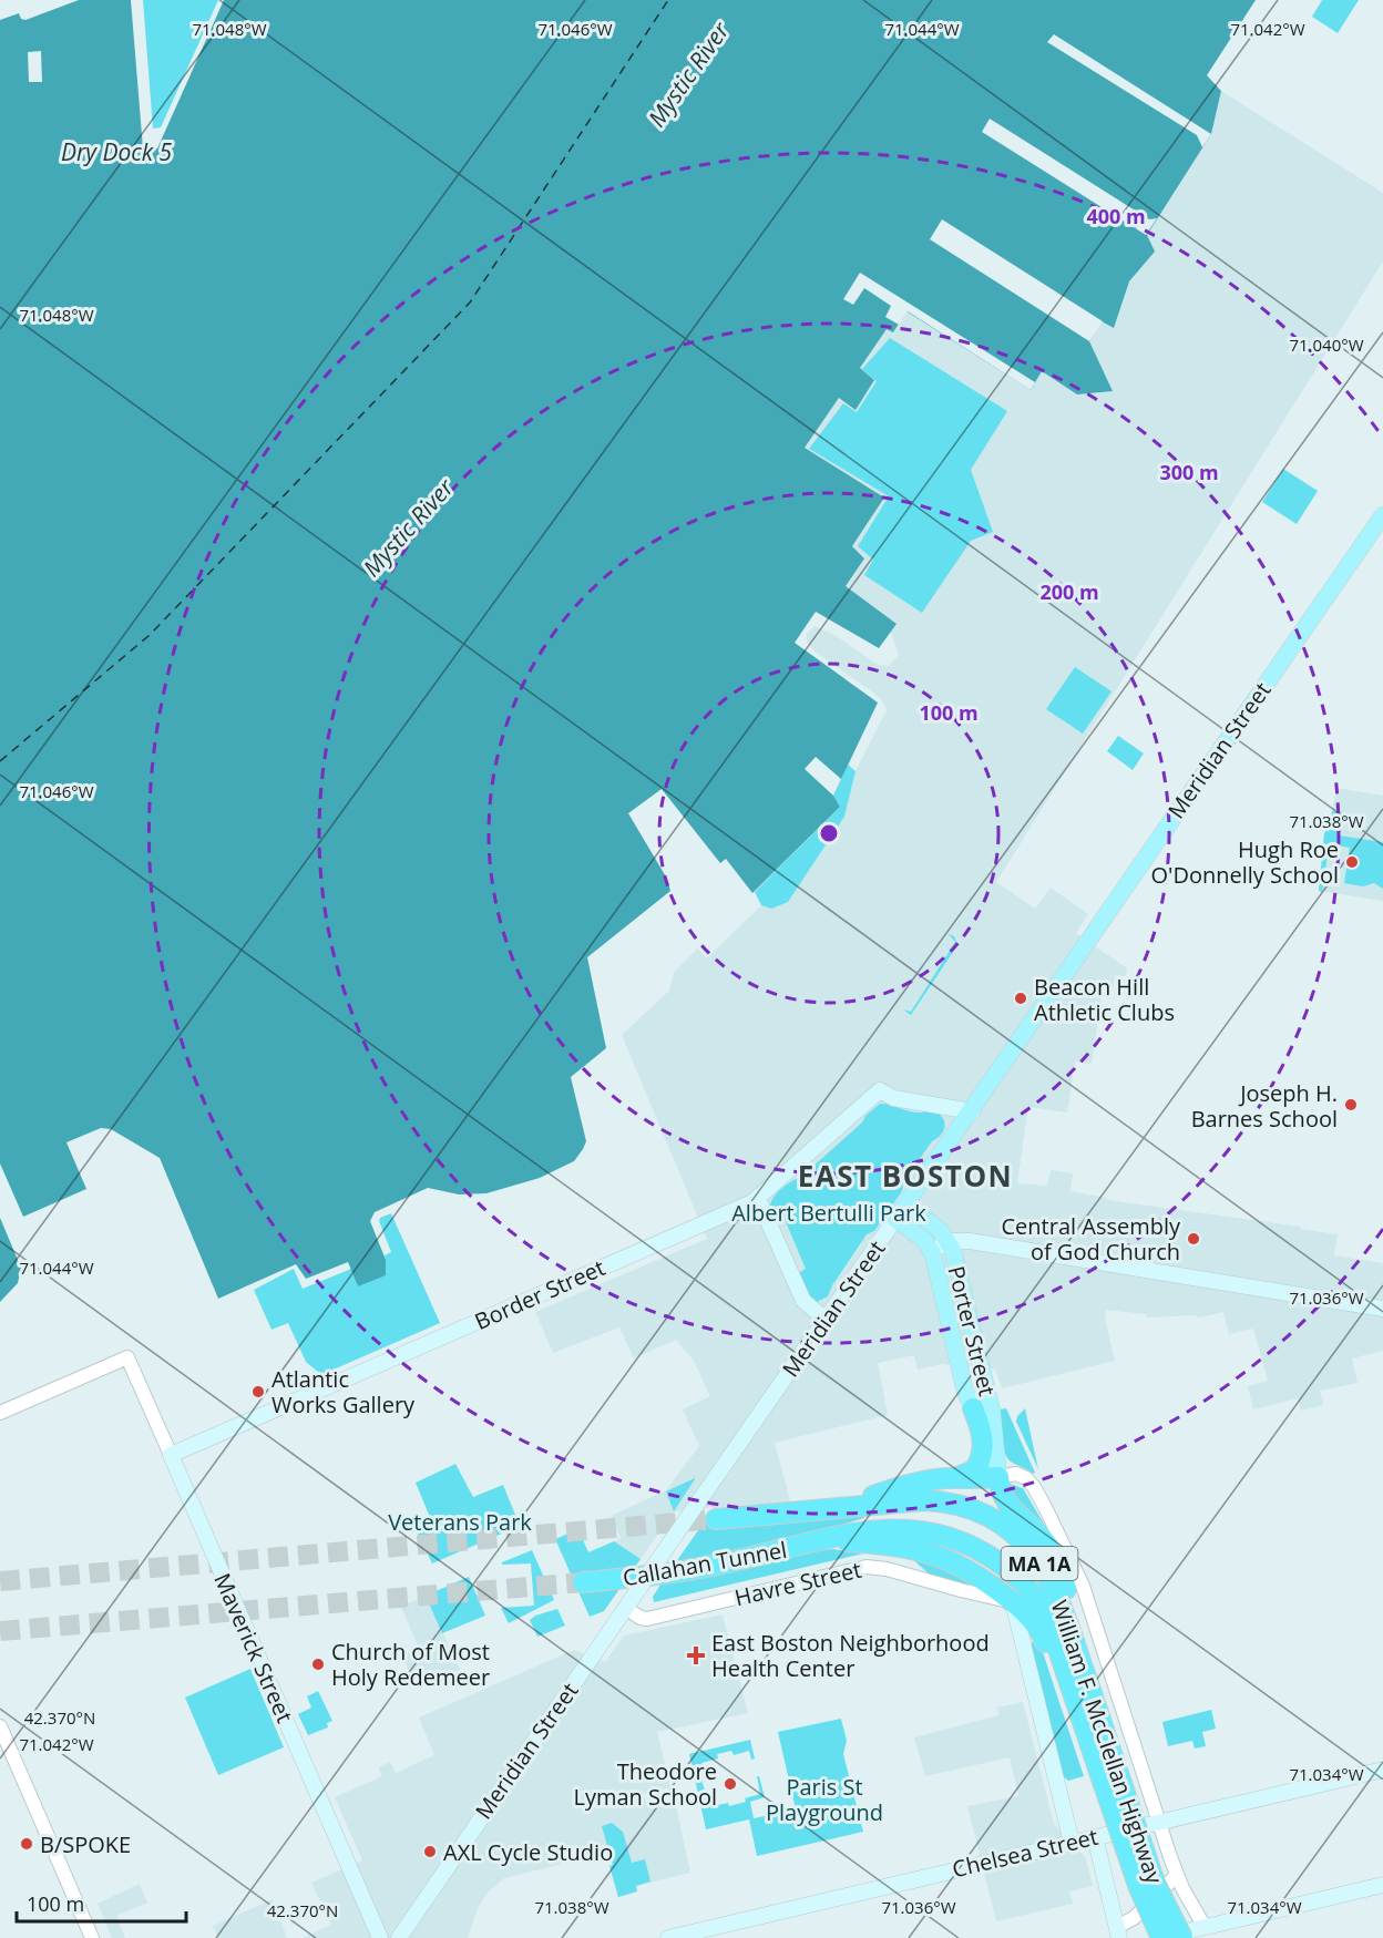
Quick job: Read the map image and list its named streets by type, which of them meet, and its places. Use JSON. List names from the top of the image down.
{
  "streets": {
    "highway": ["Callahan Tunnel", "MA 1A", "William F. McClellan Highway"],
    "main road": [
      "Meridian Street",
      "Border Street",
      "Porter Street",
      "Maverick Street",
      "Chelsea Street"
    ],
    "street": ["Havre Street"]
  },
  "crossings": [
    ["Meridian Street", "Border Street"],
    ["Meridian Street", "Porter Street"],
    ["Meridian Street", "Havre Street"],
    ["Border Street", "Maverick Street"],
    ["Callahan Tunnel", "William F. McClellan Highway"],
    ["MA 1A", "William F. McClellan Highway"]
  ],
  "districts": ["EAST BOSTON"],
  "water": ["Mystic River", "Dry Dock 5"],
  "parks": ["Albert Bertulli Park", "Veterans Park", "Paris St Playground"],
  "places": {
    "other": [
      "Hugh Roe O'Donnelly School",
      "Beacon Hill Athletic Clubs",
      "Joseph H. Barnes School",
      "Central Assembly of God Church",
      "Atlantic Works Gallery",
      "Church of Most Holy Redemeer",
      "Theodore Lyman School",
      "B/SPOKE",
      "AXL Cycle Studio"
    ],
    "health": ["East Boston Neighborhood Health Center"]
  },
  "scale_bar": "100 m",
  "coordinates": [
    "71.048°W",
    "71.046°W",
    "71.044°W",
    "71.042°W",
    "71.040°W",
    "71.038°W",
    "71.036°W",
    "42.370°N",
    "71.034°W"
  ],
  "rings": [
    "400 m",
    "300 m",
    "200 m",
    "100 m"
  ]
}
